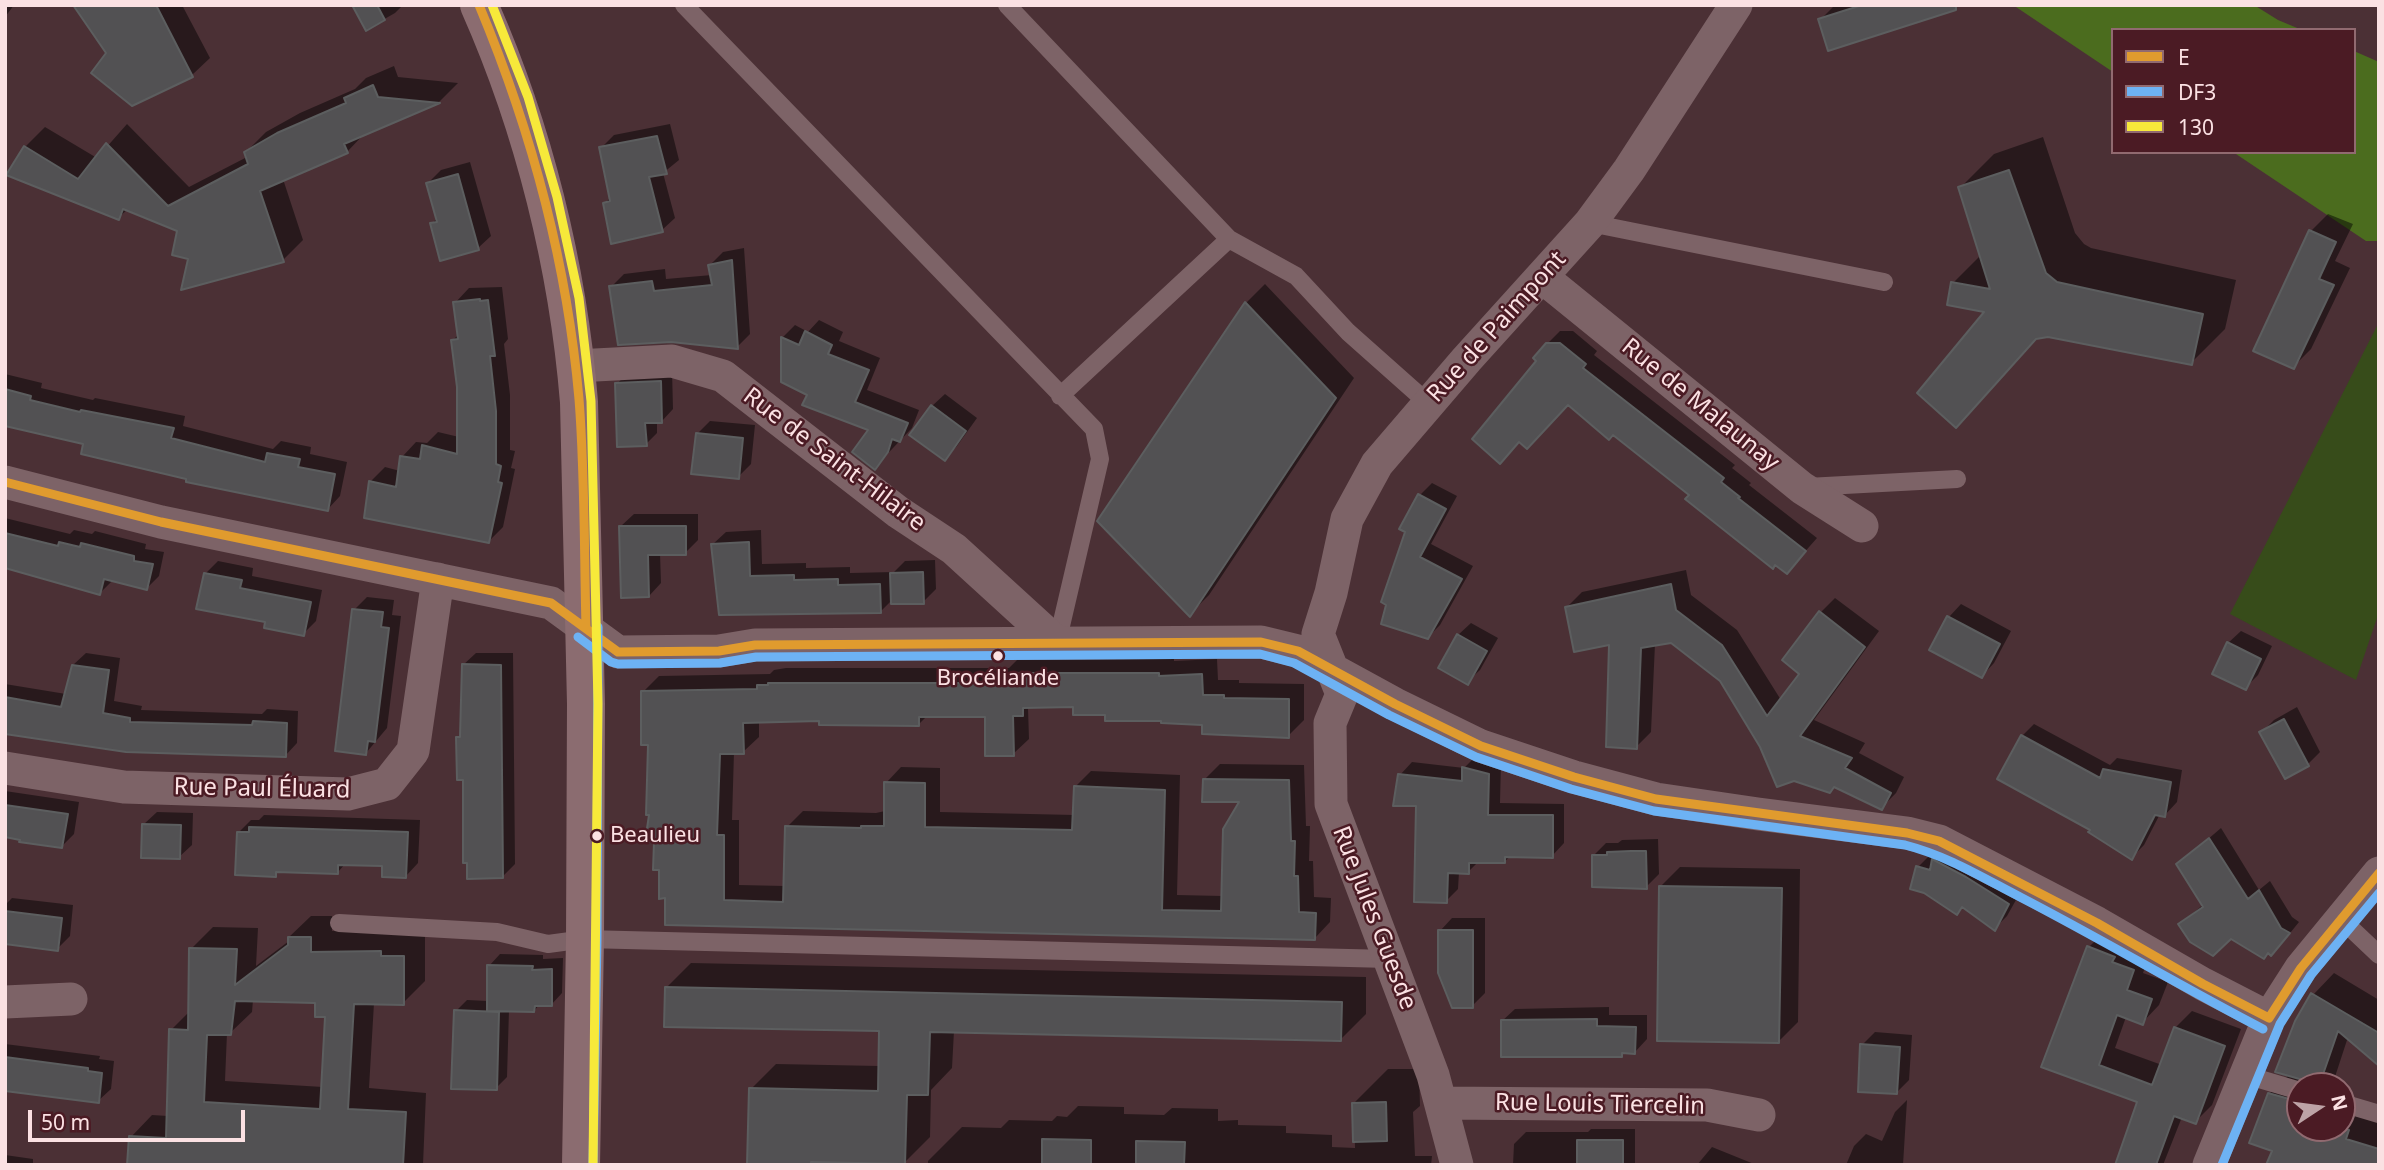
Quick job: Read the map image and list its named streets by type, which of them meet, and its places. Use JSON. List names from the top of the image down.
{
  "streets": {
    "street": [
      "Rue de Paimpont",
      "Rue de Malaunay",
      "Rue de Saint-Hilaire",
      "Rue Paul Éluard",
      "Rue Jules Guesde",
      "Rue Louis Tiercelin"
    ]
  },
  "crossings": [
    ["Rue de Paimpont", "Rue de Malaunay"],
    ["Rue de Paimpont", "Rue Jules Guesde"],
    ["Rue Jules Guesde", "Rue Louis Tiercelin"]
  ],
  "places": ["Brocéliande", "Beaulieu"],
  "lines": ["transit line E", "transit line 130", "transit line DF3"],
  "legend": ["E", "DF3", "130"],
  "scale_bar": "50 m",
  "north": "right"
}
